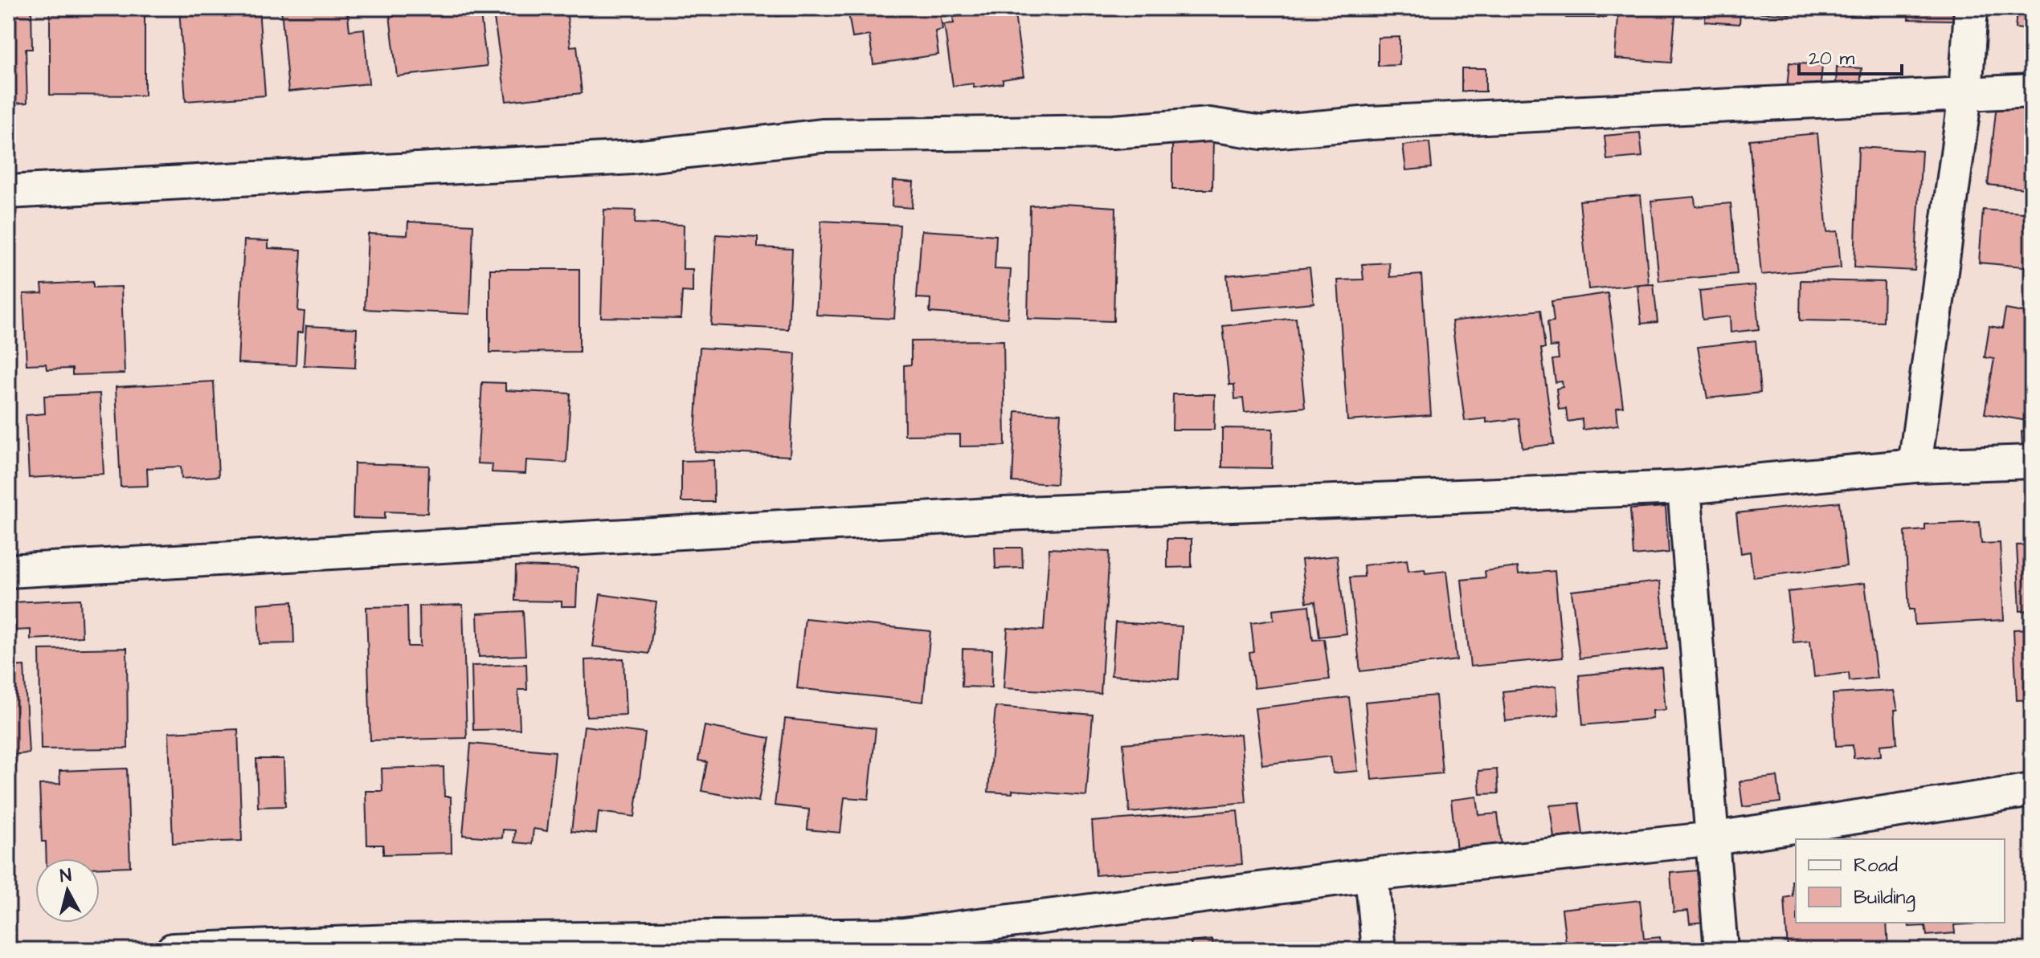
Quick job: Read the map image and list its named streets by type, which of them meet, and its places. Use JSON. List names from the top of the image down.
{
  "legend": ["Road", "Building"],
  "scale_bar": "20 m",
  "north": "top"
}
